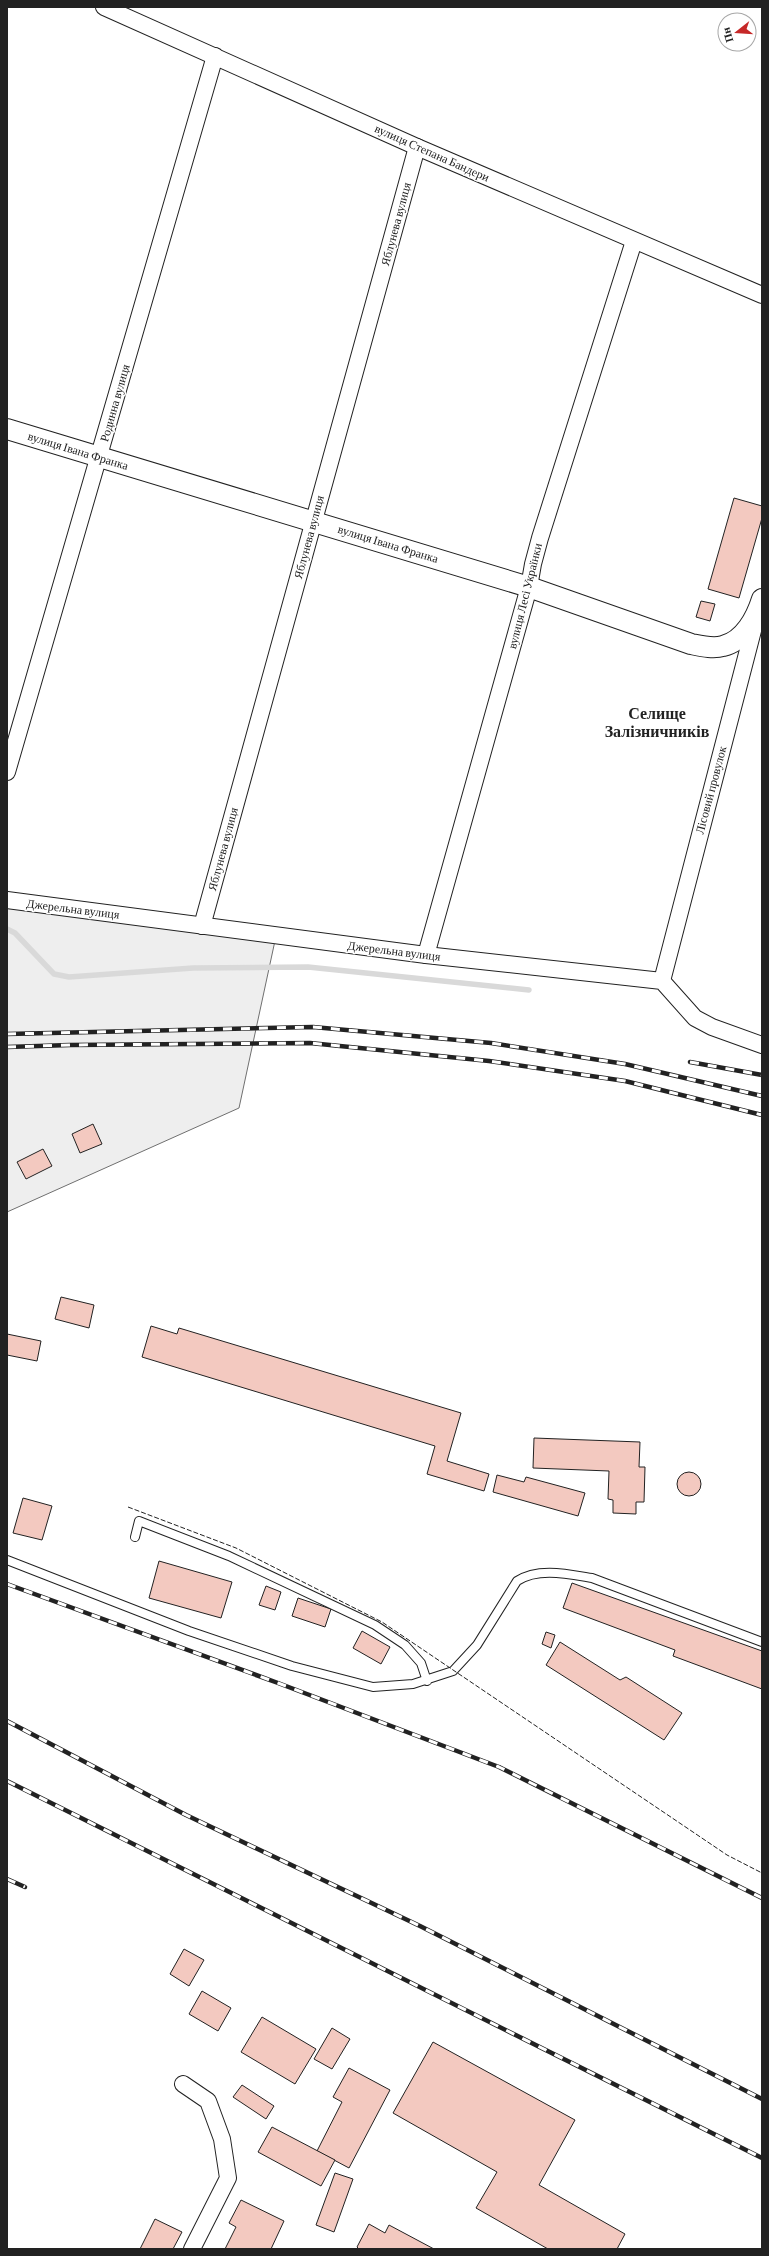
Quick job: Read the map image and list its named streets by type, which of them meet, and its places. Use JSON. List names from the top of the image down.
{
  "streets": {
    "street": [
      "вулиця Степана Бандери",
      "Яблунева вулиця",
      "Родинна вулиця",
      "вулиця Івана Франка",
      "вулиця Лесі Українки",
      "Лісовий провулок",
      "Джерельна вулиця"
    ]
  },
  "crossings": [
    ["вулиця Степана Бандери", "Яблунева вулиця"],
    ["вулиця Степана Бандери", "Родинна вулиця"],
    ["вулиця Степана Бандери", "вулиця Лесі Українки"],
    ["Яблунева вулиця", "вулиця Івана Франка"],
    ["Яблунева вулиця", "Джерельна вулиця"],
    ["Родинна вулиця", "вулиця Івана Франка"],
    ["вулиця Івана Франка", "вулиця Лесі Українки"],
    ["вулиця Івана Франка", "Лісовий провулок"],
    ["вулиця Лесі Українки", "Джерельна вулиця"],
    ["Лісовий провулок", "Джерельна вулиця"]
  ],
  "districts": ["Селище Залізничників"],
  "north": "left"
}
